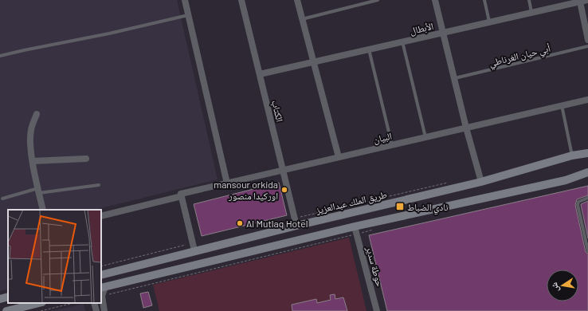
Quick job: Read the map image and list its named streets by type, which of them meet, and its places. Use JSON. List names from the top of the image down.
{
  "streets": {
    "main road": ["طريق الملك عبدالعزيز"],
    "street": [
      "الأبطال",
      "الكتاب",
      "البيان",
      "حوطة سدير"
    ],
    "lane": ["أبي حيان الغرناطي"]
  },
  "crossings": [
    ["الأبطال", "الكتاب"],
    ["الكتاب", "البيان"],
    ["الكتاب", "طريق الملك عبدالعزيز"]
  ],
  "places": {
    "other": ["mansour orkida اوركيدا منصور", "Al Mutlaq Hotel"],
    "transit": ["نادي الضباط"]
  },
  "north": "left"
}
